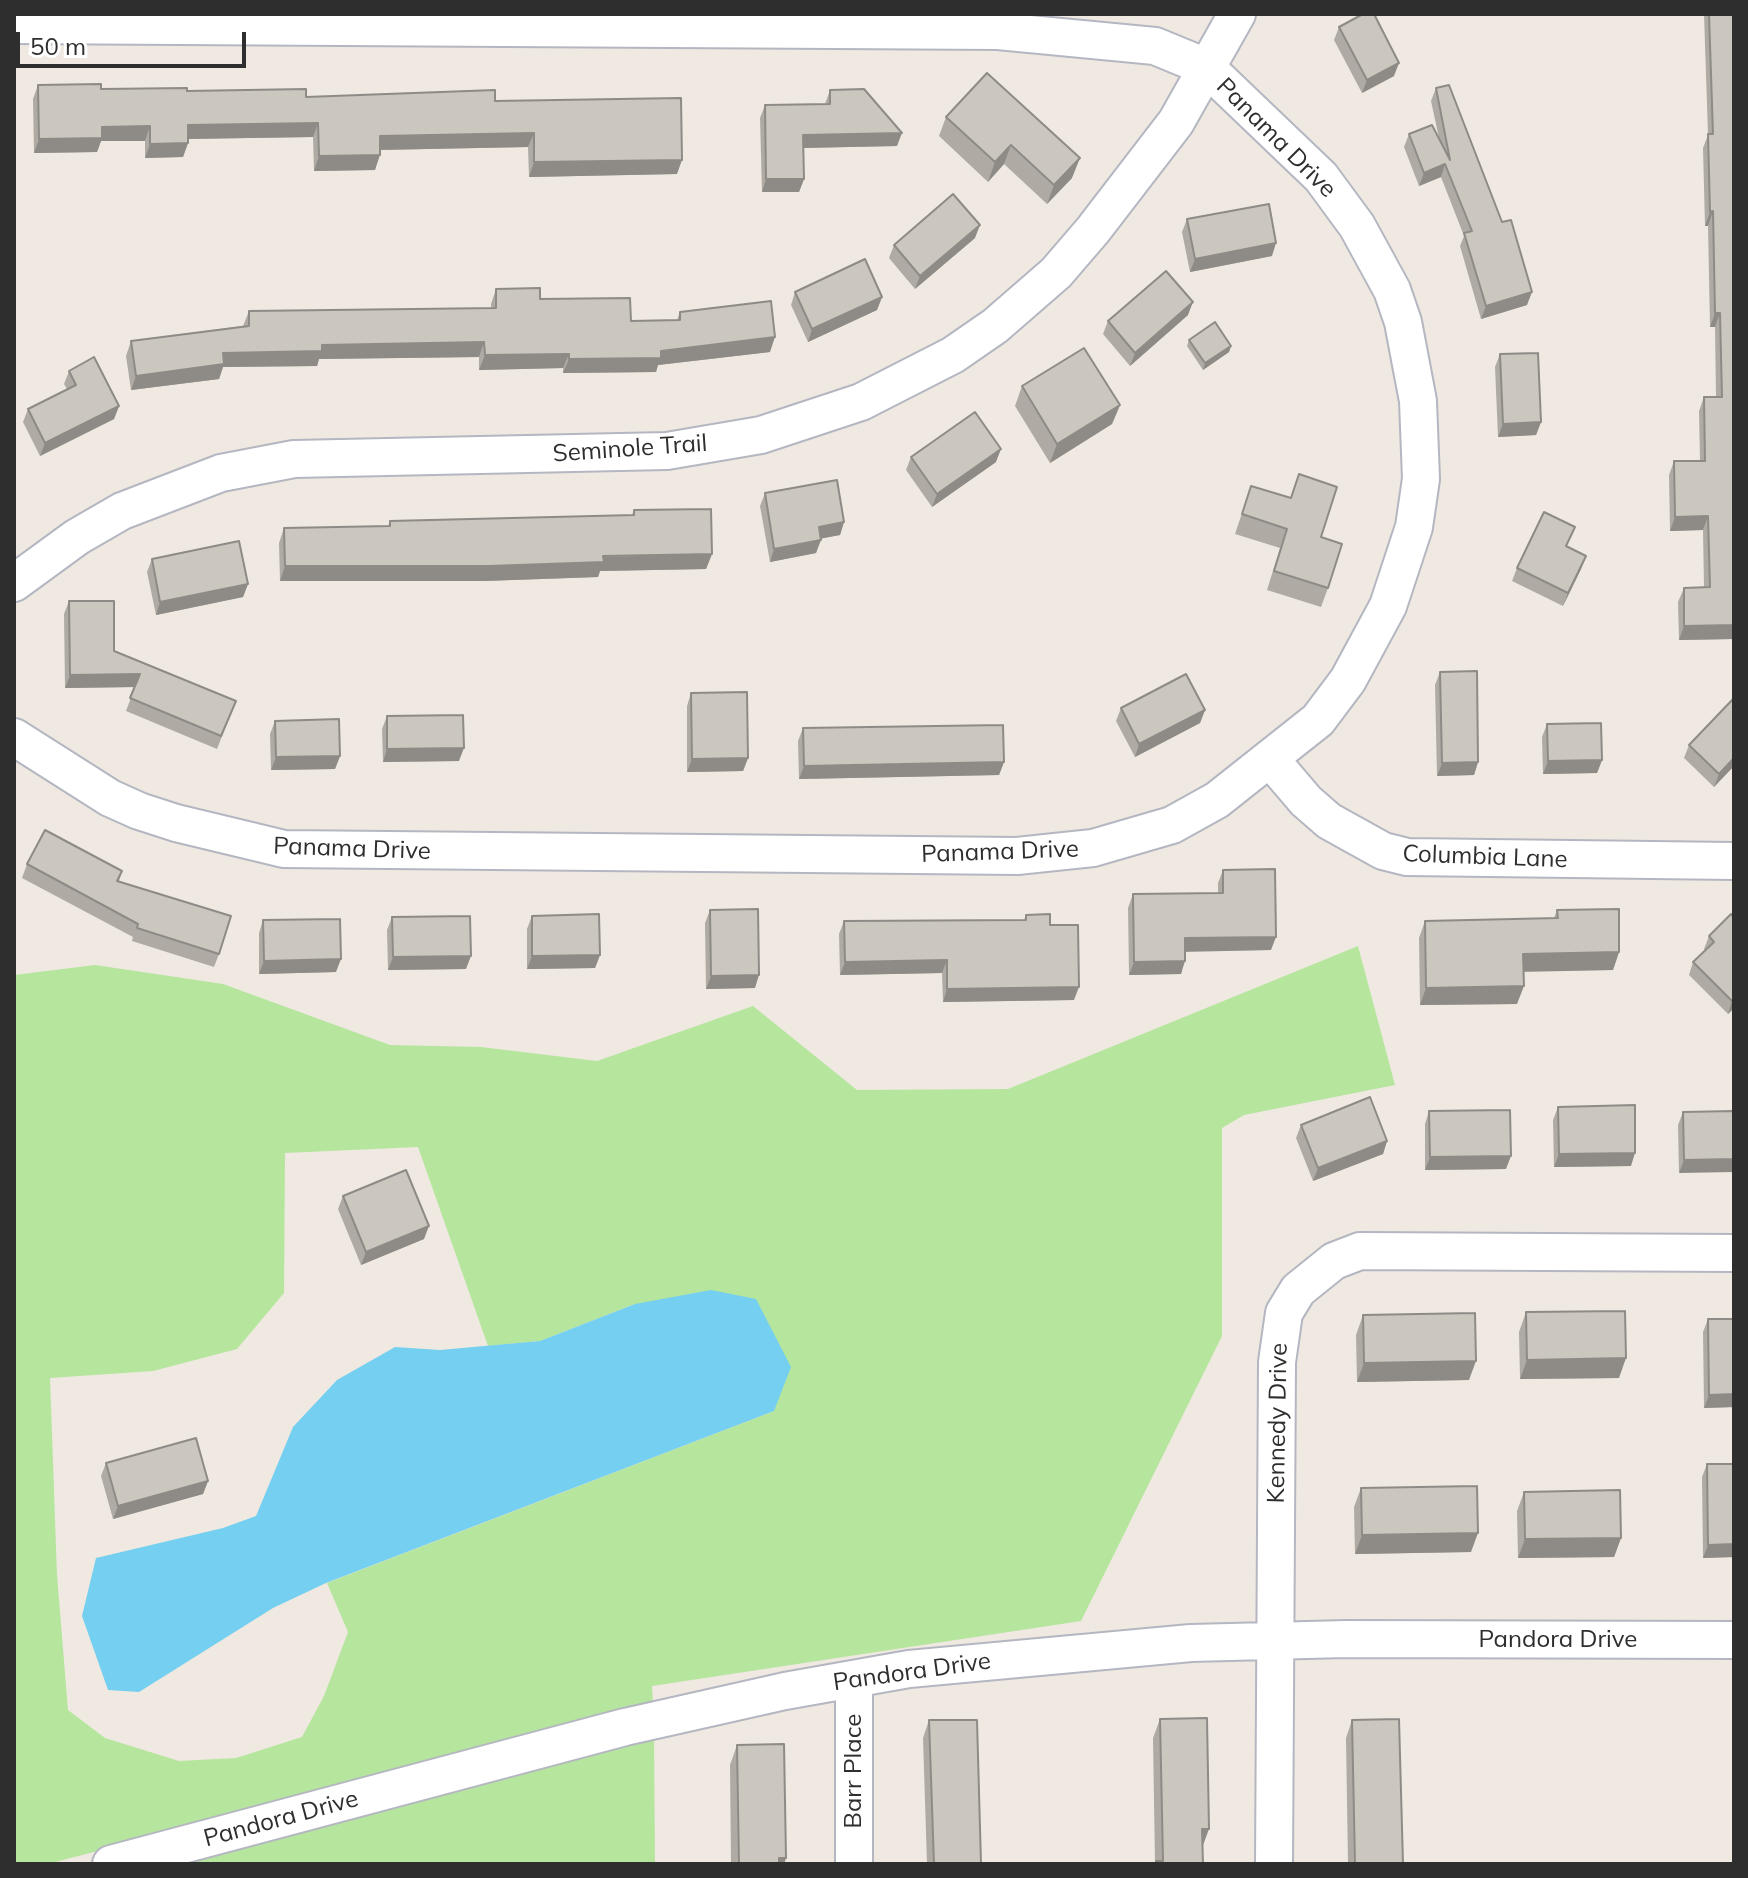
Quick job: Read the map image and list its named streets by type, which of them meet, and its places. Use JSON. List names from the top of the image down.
{
  "streets": {
    "street": [
      "Panama Drive",
      "Seminole Trail",
      "Columbia Lane",
      "Kennedy Drive",
      "Pandora Drive",
      "Barr Place"
    ]
  },
  "crossings": [
    ["Panama Drive", "Seminole Trail"],
    ["Panama Drive", "Columbia Lane"],
    ["Kennedy Drive", "Pandora Drive"],
    ["Pandora Drive", "Barr Place"]
  ],
  "scale_bar": "50 m"
}
